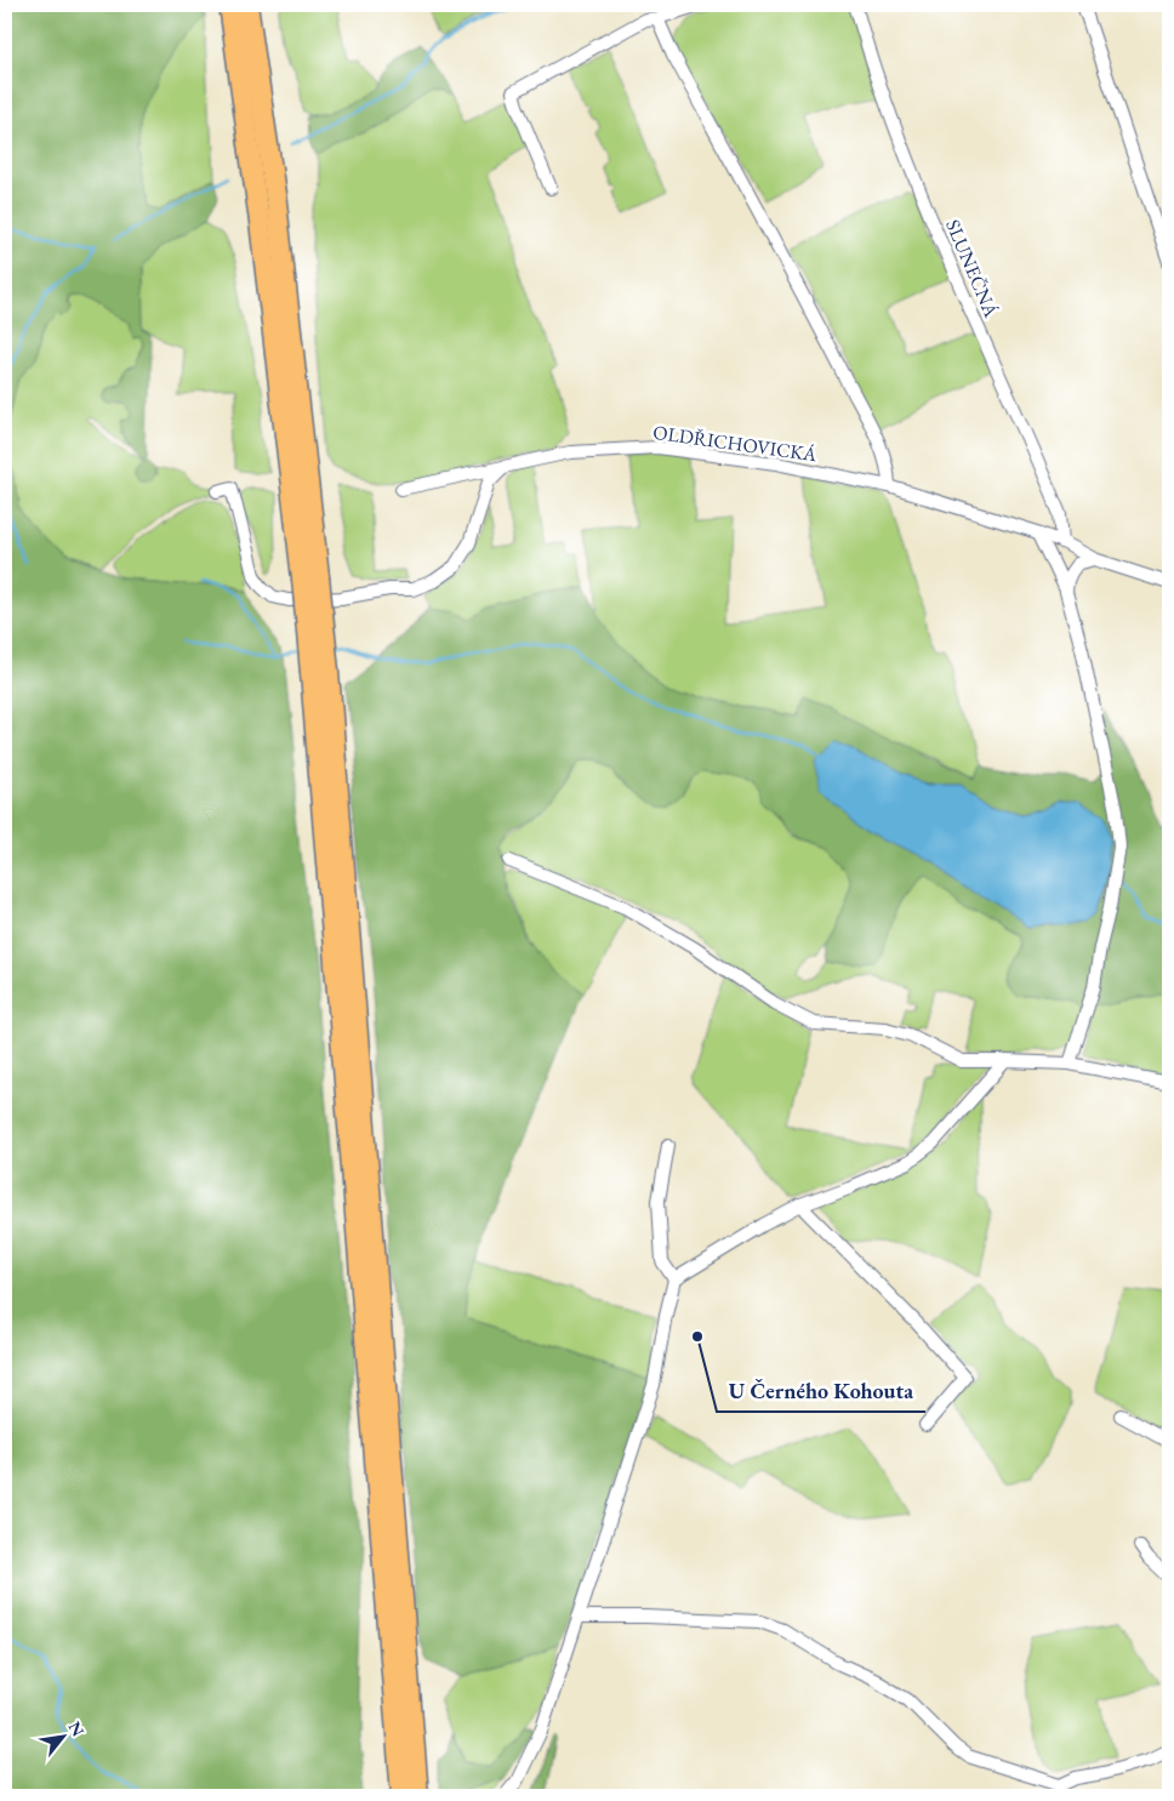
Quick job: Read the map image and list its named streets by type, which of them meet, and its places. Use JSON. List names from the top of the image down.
{
  "streets": {
    "street": ["SLUNEČNÁ", "OLDŘICHOVICKÁ"]
  },
  "crossings": [
    ["SLUNEČNÁ", "OLDŘICHOVICKÁ"]
  ],
  "places": ["U Černého Kohouta"],
  "north": "top right"
}
